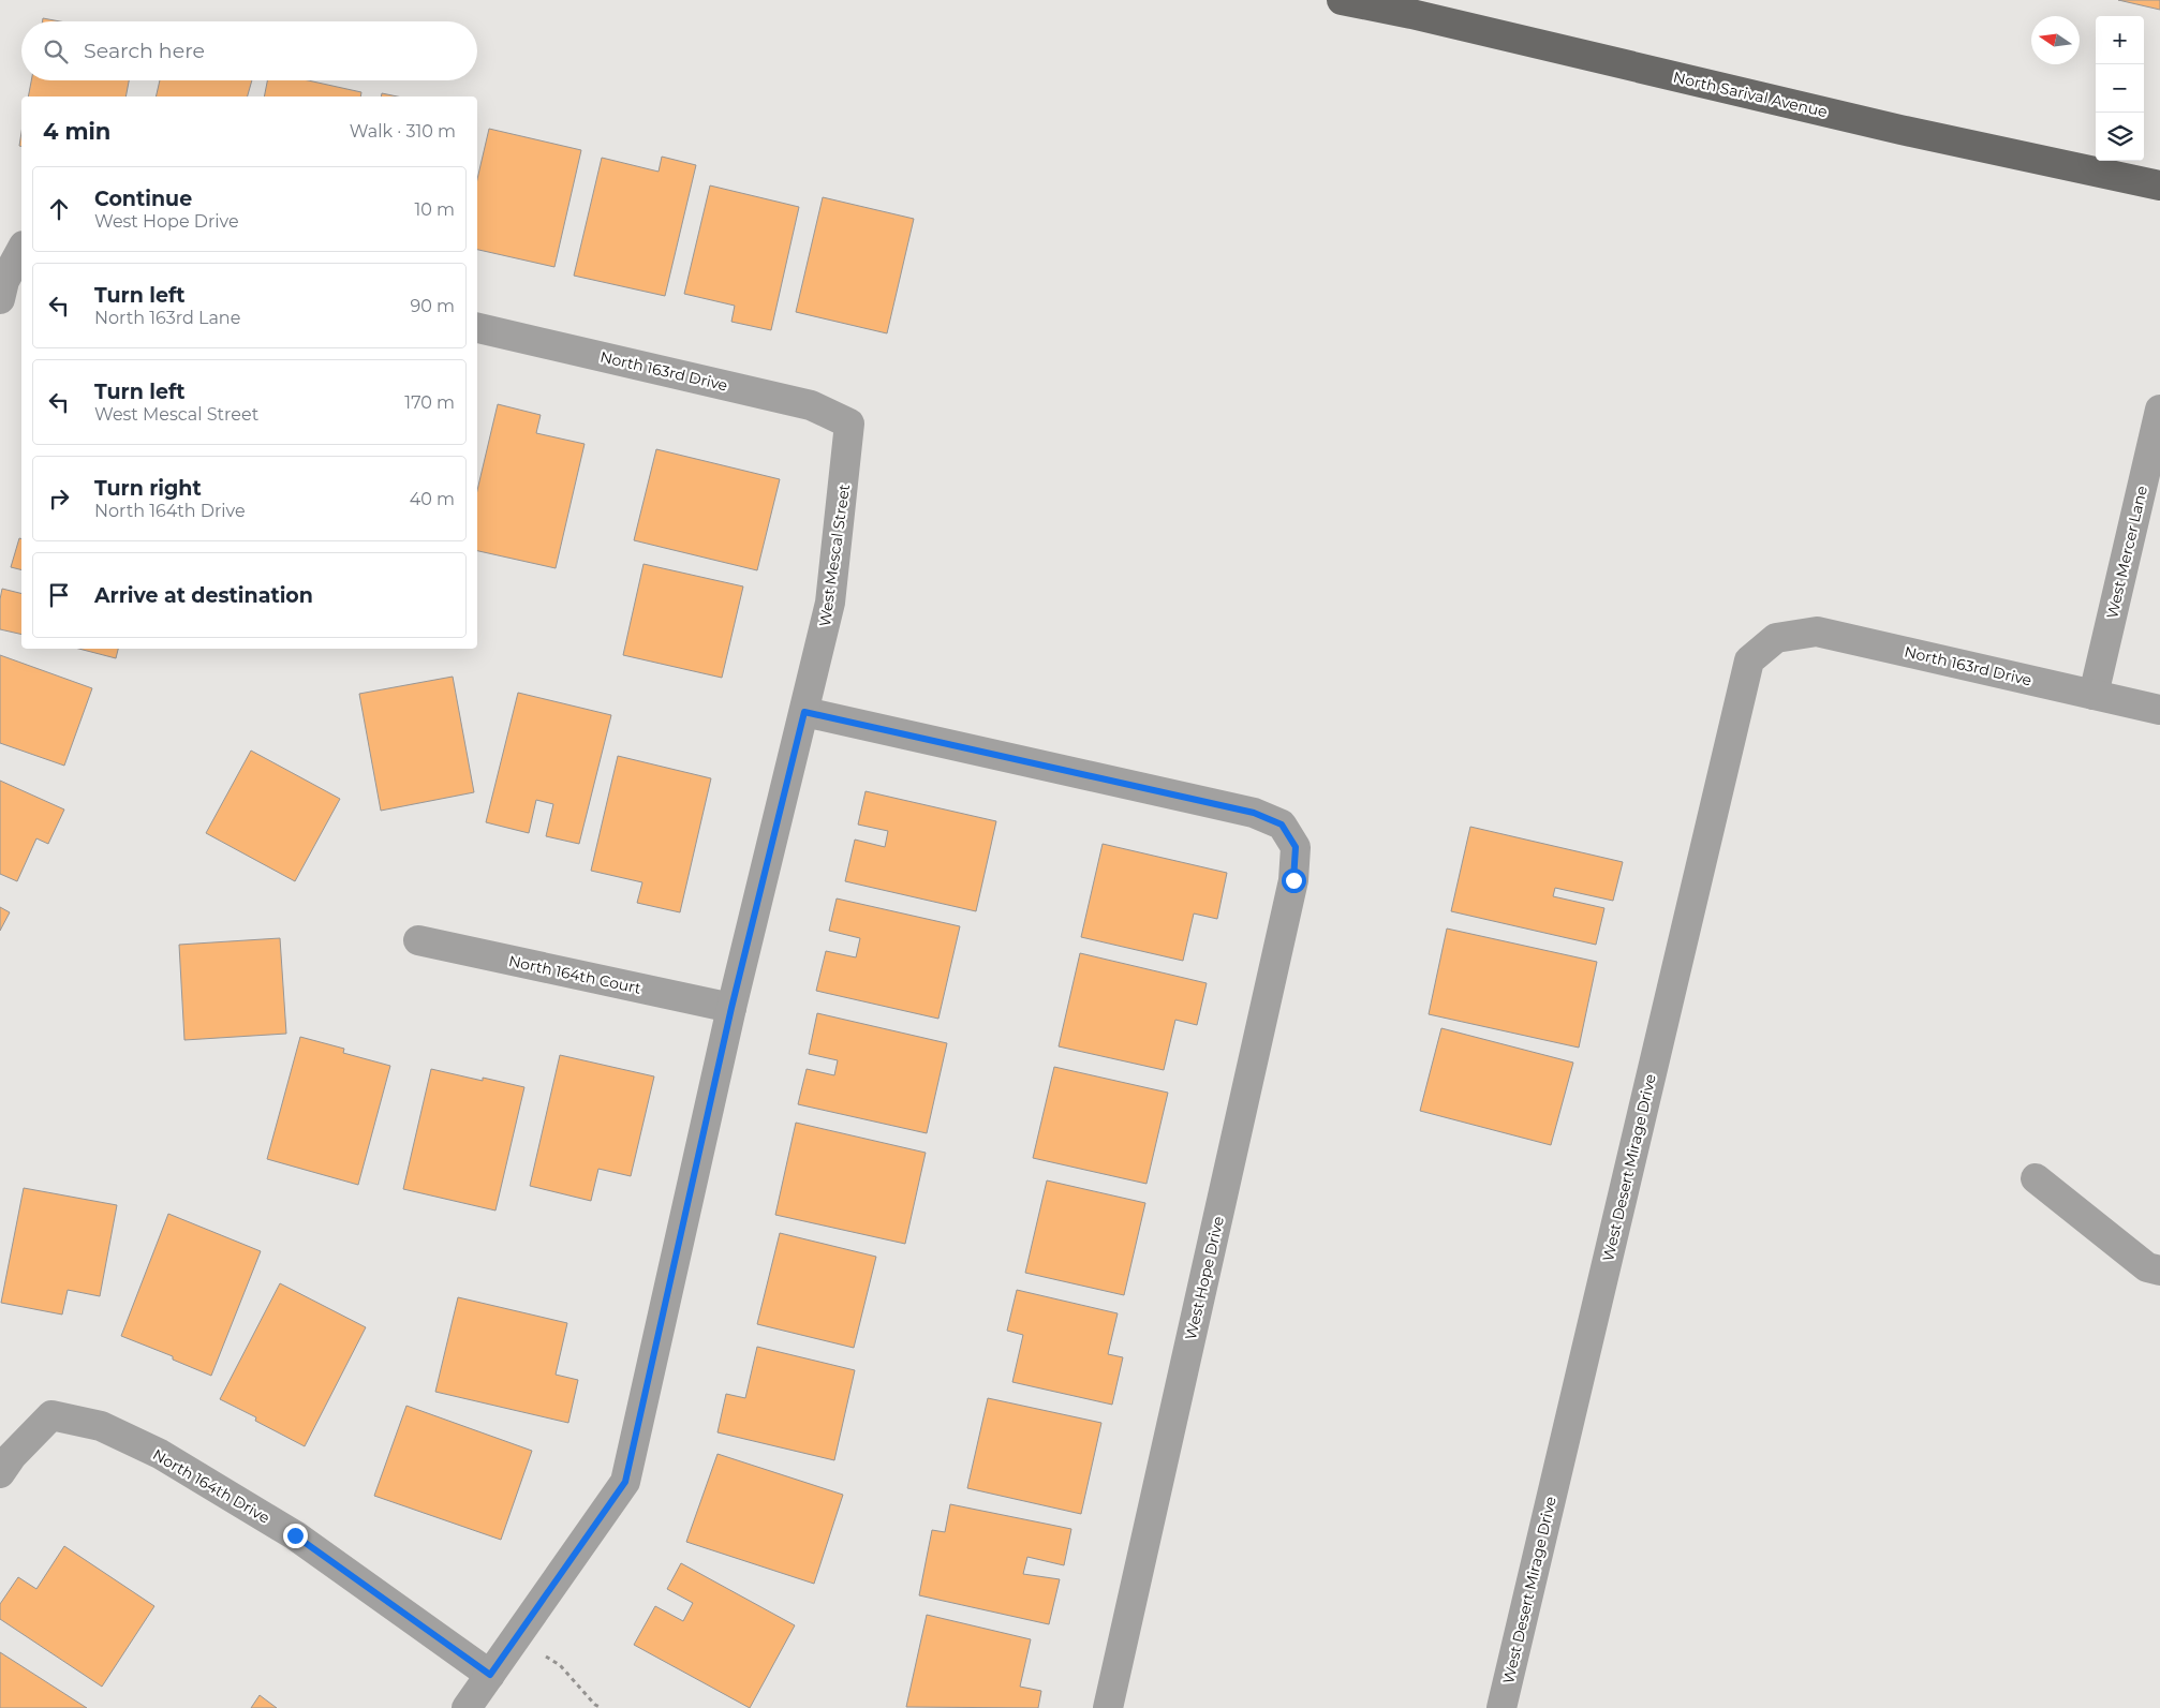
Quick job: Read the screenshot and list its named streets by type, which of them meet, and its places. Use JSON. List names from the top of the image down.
{
  "streets": {
    "main road": ["North Sarival Avenue"],
    "street": [
      "North 163rd Drive",
      "West Mercer Lane",
      "West Mescal Street",
      "North 164th Court",
      "West Desert Mirage Drive",
      "West Hope Drive",
      "North 164th Drive"
    ]
  },
  "crossings": [
    ["North 163rd Drive", "West Mercer Lane"],
    ["North 163rd Drive", "West Mescal Street"],
    ["North 163rd Drive", "West Desert Mirage Drive"],
    ["West Mescal Street", "North 164th Court"],
    ["West Mescal Street", "West Hope Drive"],
    ["West Mescal Street", "North 164th Drive"]
  ],
  "north": "left",
  "page": {
    "map_buttons": ["+", "−"],
    "search": "Search here",
    "heading": ["4 min", "Walk · 310 m"],
    "list": [
      ["Continue", "West Hope Drive", "10 m"],
      ["Turn left", "North 163rd Lane", "90 m"],
      ["Turn left", "West Mescal Street", "170 m"],
      ["Turn right", "North 164th Drive", "40 m"],
      "Arrive at destination"
    ]
  }
}
